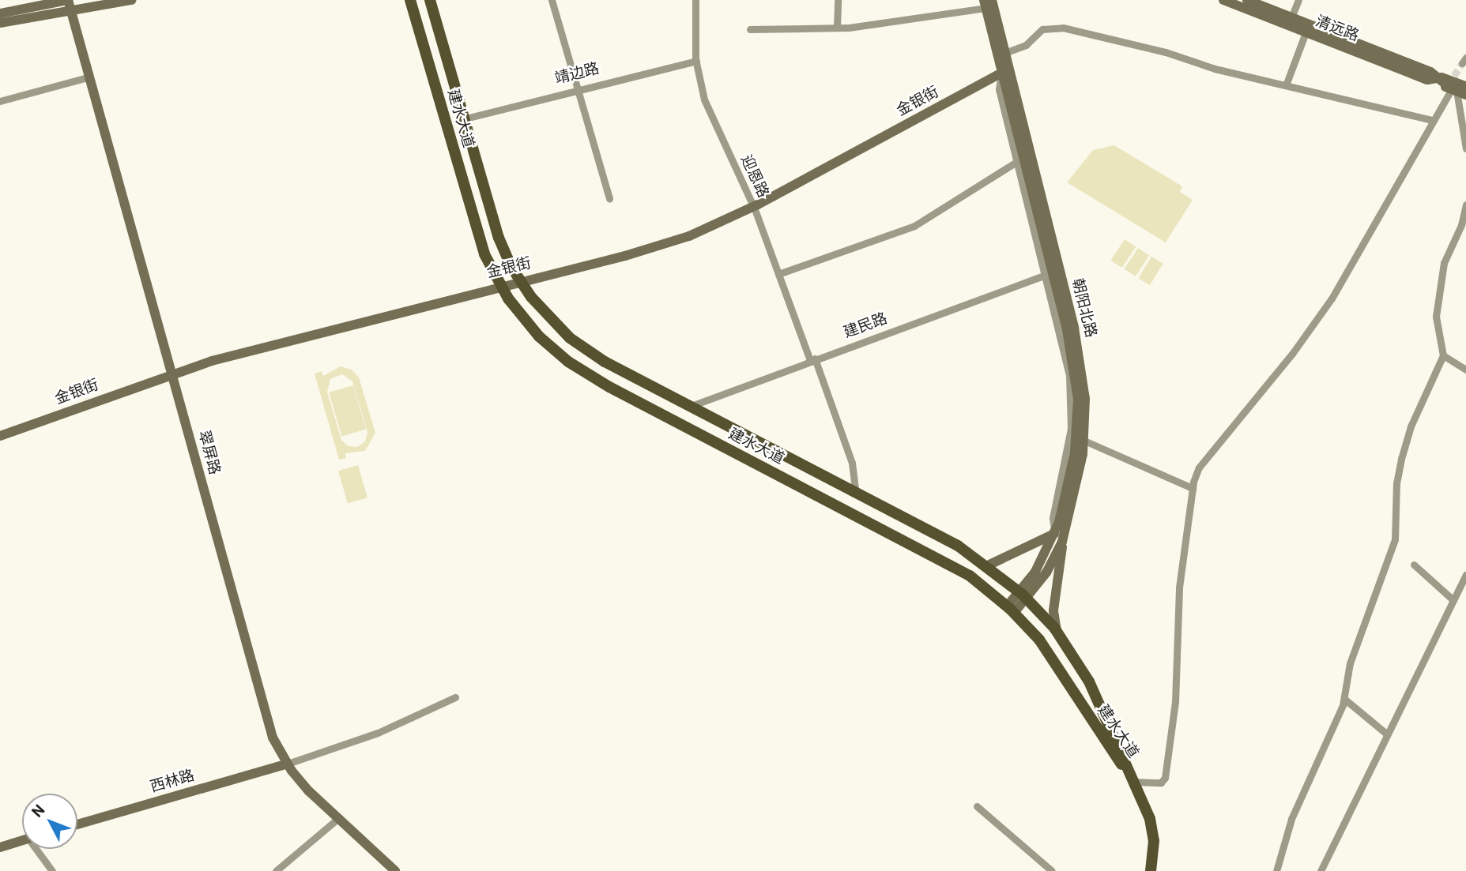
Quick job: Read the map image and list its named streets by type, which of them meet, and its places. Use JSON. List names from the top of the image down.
{
  "streets": {
    "main road": ["建水大道"],
    "street": [
      "清远路",
      "靖边路",
      "金银街",
      "迎恩路",
      "朝阳北路",
      "建民路",
      "翠屏路",
      "西林路"
    ]
  },
  "crossings": [
    ["靖边路", "建水大道"],
    ["靖边路", "迎恩路"],
    ["金银街", "建水大道"],
    ["金银街", "迎恩路"],
    ["金银街", "朝阳北路"],
    ["金银街", "翠屏路"],
    ["建水大道", "迎恩路"],
    ["建水大道", "朝阳北路"],
    ["建水大道", "建民路"],
    ["迎恩路", "建民路"],
    ["朝阳北路", "建民路"],
    ["翠屏路", "西林路"]
  ],
  "north": "top left"
}
